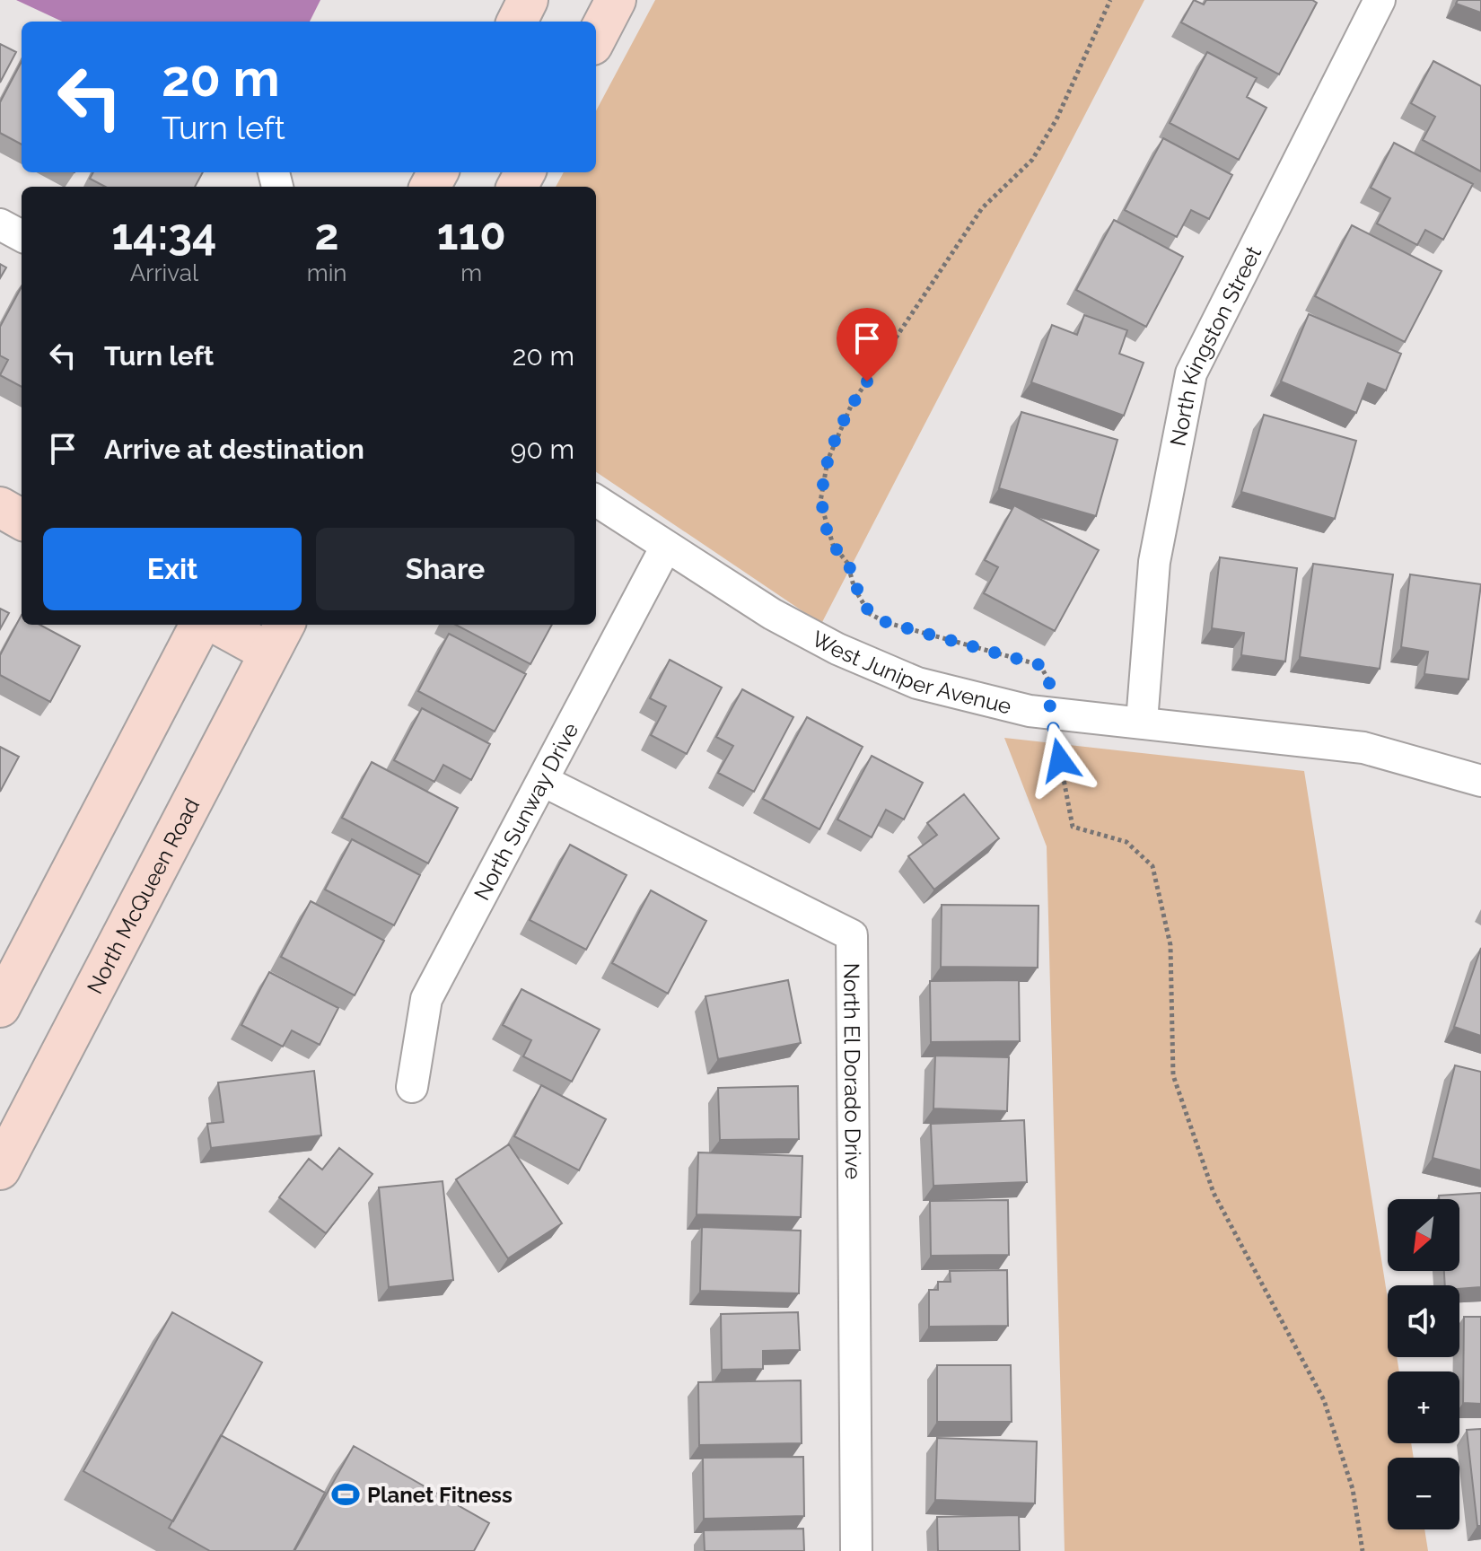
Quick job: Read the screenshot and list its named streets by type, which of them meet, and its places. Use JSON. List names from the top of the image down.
{
  "streets": {
    "main road": ["North McQueen Road"],
    "street": [
      "North Kingston Street",
      "West Juniper Avenue",
      "North Sunway Drive",
      "North El Dorado Drive"
    ]
  },
  "crossings": [
    ["North Kingston Street", "West Juniper Avenue"],
    ["West Juniper Avenue", "North Sunway Drive"],
    ["North Sunway Drive", "North El Dorado Drive"]
  ],
  "places": {
    "sports": ["Planet Fitness"]
  },
  "north": "bottom left",
  "page": {
    "turn": ["20 m", "Turn left"],
    "eta": [
      "14:34",
      "Arrival",
      "2",
      "min",
      "110",
      "m"
    ],
    "list": [
      {
        "name": "Turn left",
        "value": "20 m"
      },
      {
        "name": "Arrive at destination",
        "value": "90 m"
      }
    ],
    "buttons": ["Exit", "Share"],
    "map_buttons": ["+", "−"]
  }
}
